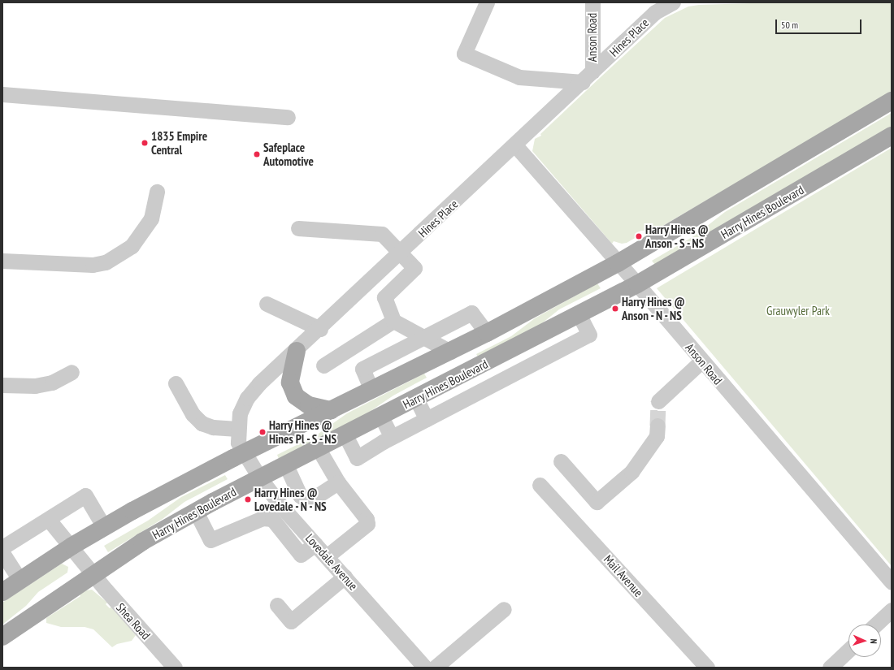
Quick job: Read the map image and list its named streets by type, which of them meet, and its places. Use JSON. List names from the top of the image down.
{
  "streets": {
    "main road": ["Harry Hines Boulevard"],
    "street": [
      "Anson Road",
      "Hines Place",
      "Lovedale Avenue",
      "Mail Avenue",
      "Shea Road"
    ]
  },
  "crossings": [
    ["Anson Road", "Hines Place"],
    ["Anson Road", "Harry Hines Boulevard"],
    ["Hines Place", "Lovedale Avenue"],
    ["Harry Hines Boulevard", "Lovedale Avenue"],
    ["Harry Hines Boulevard", "Shea Road"]
  ],
  "parks": ["Grauwyler Park"],
  "places": [
    "1835 Empire Central",
    "Safeplace Automotive",
    "Harry Hines @ Anson - S - NS",
    "Harry Hines @ Anson - N - NS",
    "Harry Hines @ Hines Pl - S - NS",
    "Harry Hines @ Lovedale - N - NS"
  ],
  "scale_bar": "50 m",
  "north": "right"
}
